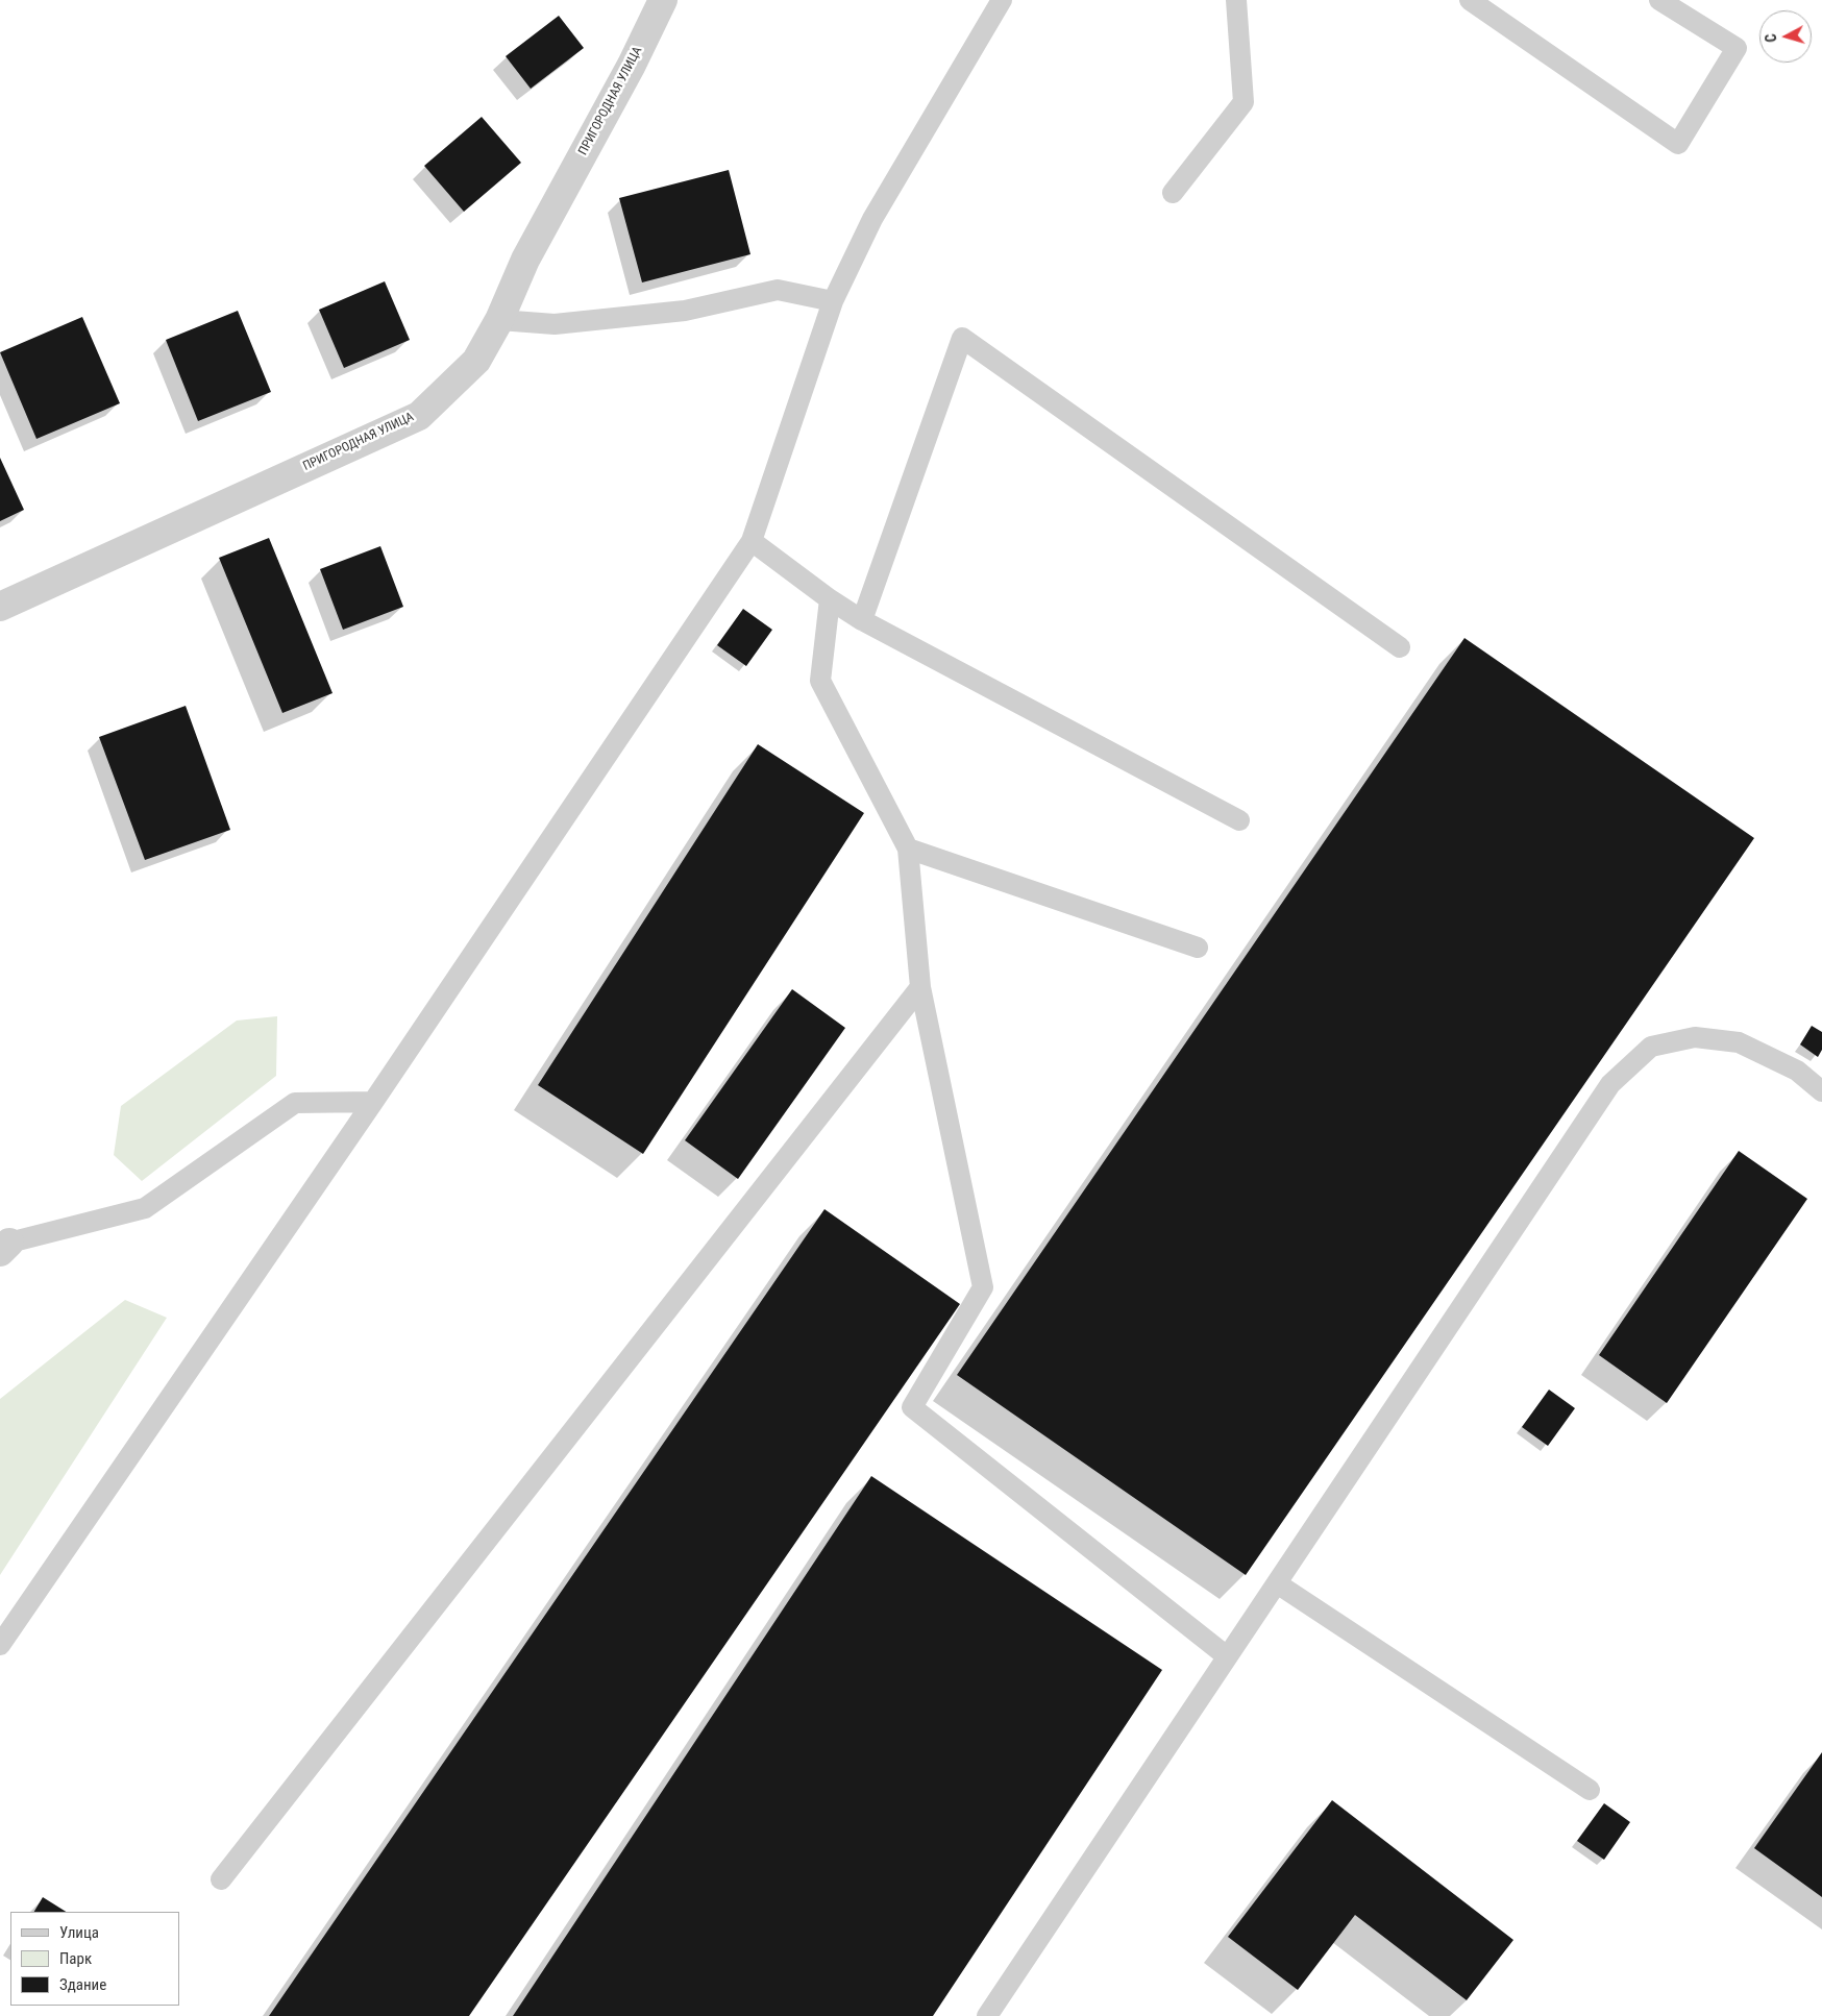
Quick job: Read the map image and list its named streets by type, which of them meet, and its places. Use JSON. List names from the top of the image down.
{
  "streets": {
    "street": ["ПРИГОРОДНАЯ УЛИЦА"]
  },
  "legend": ["Улица", "Парк", "Здание"],
  "north": "left"
}
